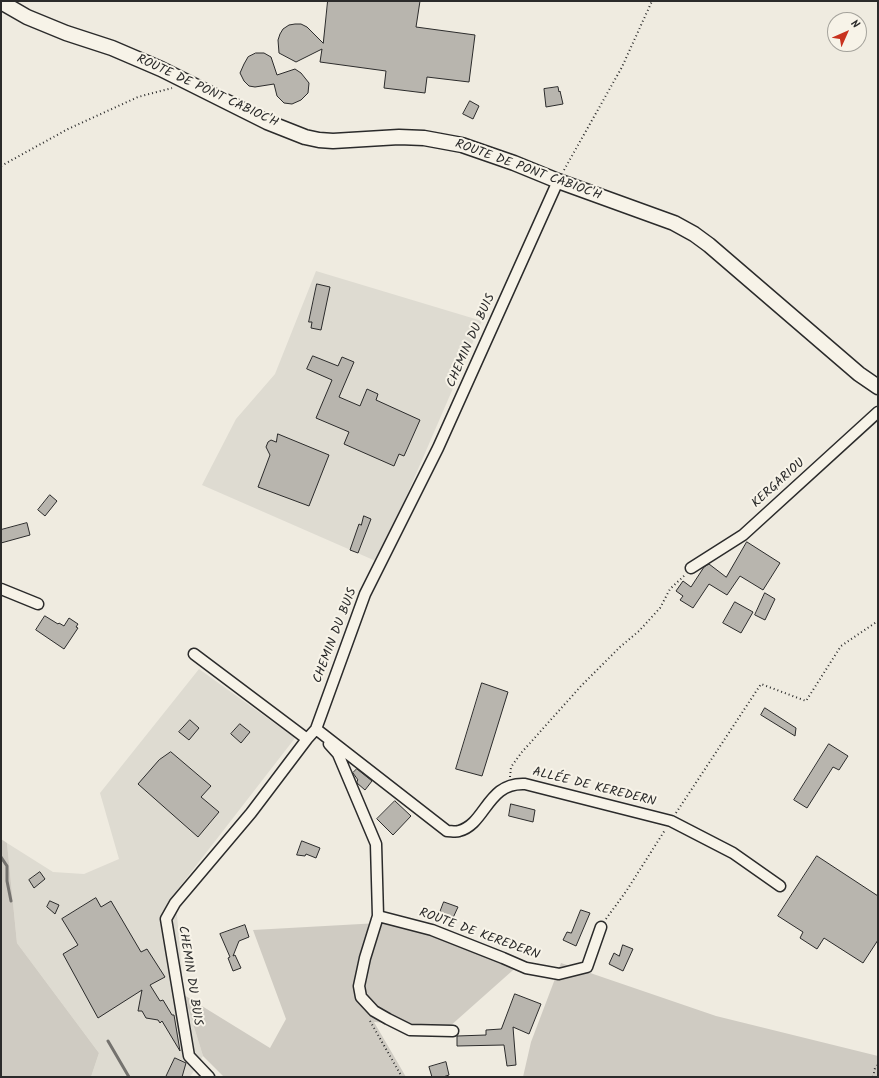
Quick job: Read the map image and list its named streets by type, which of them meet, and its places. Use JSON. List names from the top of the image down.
{
  "streets": {
    "street": [
      "ROUTE DE PONT CABIOC'H",
      "CHEMIN DU BUIS",
      "KERGARIOU",
      "ALLÉE DE KEREDERN",
      "ROUTE DE KEREDERN"
    ]
  },
  "crossings": [
    ["ROUTE DE PONT CABIOC'H", "CHEMIN DU BUIS"]
  ],
  "north": "top right"
}
